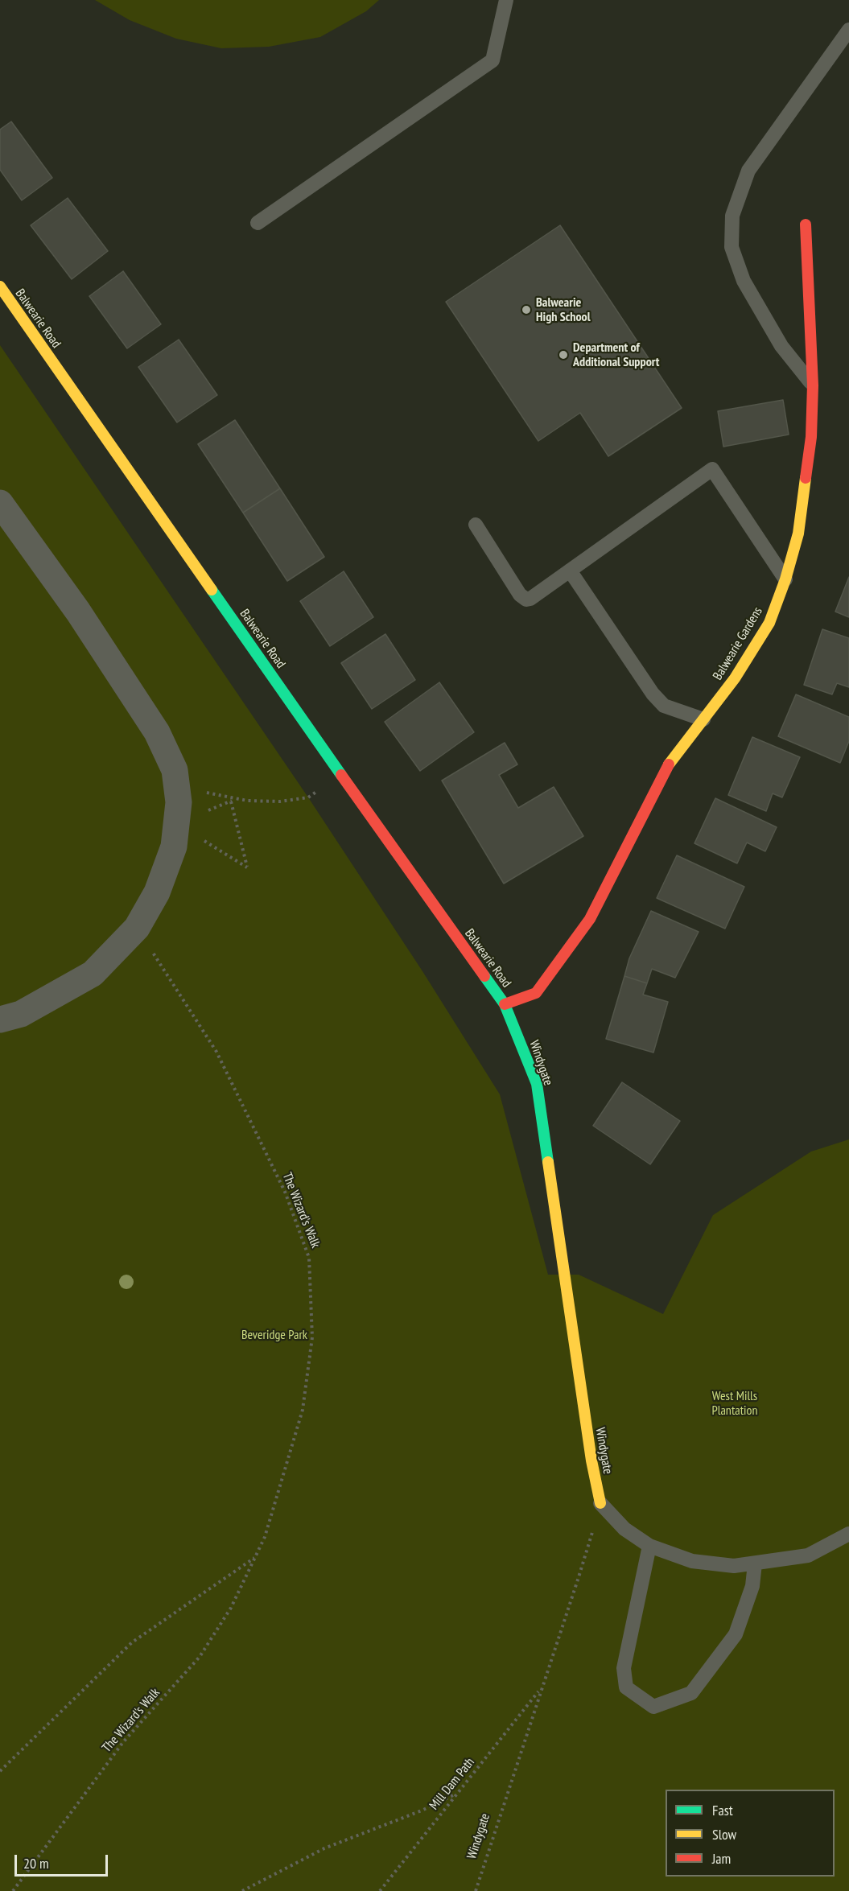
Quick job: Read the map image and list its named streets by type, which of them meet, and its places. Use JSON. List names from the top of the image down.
{
  "streets": {
    "street": ["Balwearie Road", "Balwearie Gardens", "Windygate"],
    "path": ["The Wizard's Walk", "Mill Dam Path"]
  },
  "crossings": [
    ["Balwearie Road", "Balwearie Gardens"],
    ["Balwearie Road", "Windygate"],
    ["Balwearie Gardens", "Windygate"],
    ["Windygate", "Mill Dam Path"]
  ],
  "parks": ["Beveridge Park", "West Mills Plantation"],
  "places": ["Balwearie High School", "Department of Additional Support"],
  "legend": ["Fast", "Slow", "Jam"],
  "scale_bar": "20 m"
}
